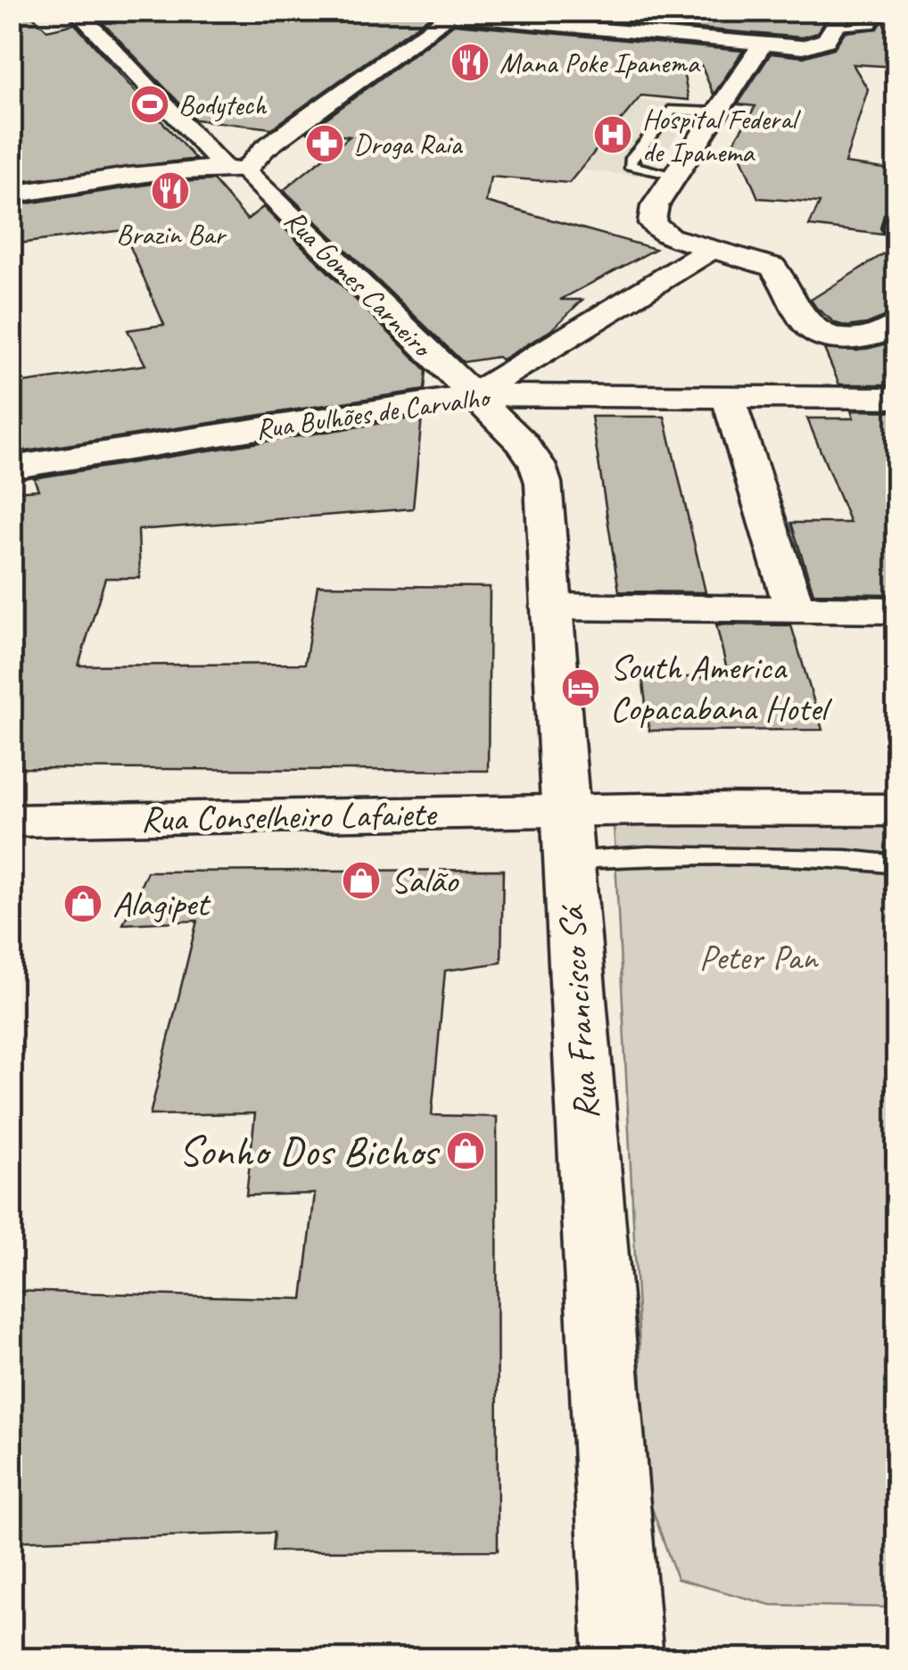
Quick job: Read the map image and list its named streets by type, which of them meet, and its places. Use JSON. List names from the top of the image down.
{
  "streets": {
    "street": [
      "Rua Gomes Carneiro",
      "Rua Bulhões de Carvalho",
      "Rua Conselheiro Lafaiete",
      "Rua Francisco Sá"
    ]
  },
  "crossings": [
    ["Rua Gomes Carneiro", "Rua Bulhões de Carvalho"],
    ["Rua Gomes Carneiro", "Rua Francisco Sá"],
    ["Rua Bulhões de Carvalho", "Rua Francisco Sá"],
    ["Rua Conselheiro Lafaiete", "Rua Francisco Sá"]
  ],
  "parks": ["Peter Pan"],
  "places": {
    "restaurant": ["Mana Poke Ipanema", "Brazin Bar"],
    "sports": ["Bodytech"],
    "hospital": ["Hospital Federal de Ipanema"],
    "pharmacy": ["Droga Raia"],
    "hotel": ["South America Copacabana Hotel"],
    "shop": ["Salão", "Alagipet", "Sonho Dos Bichos"]
  }
}
